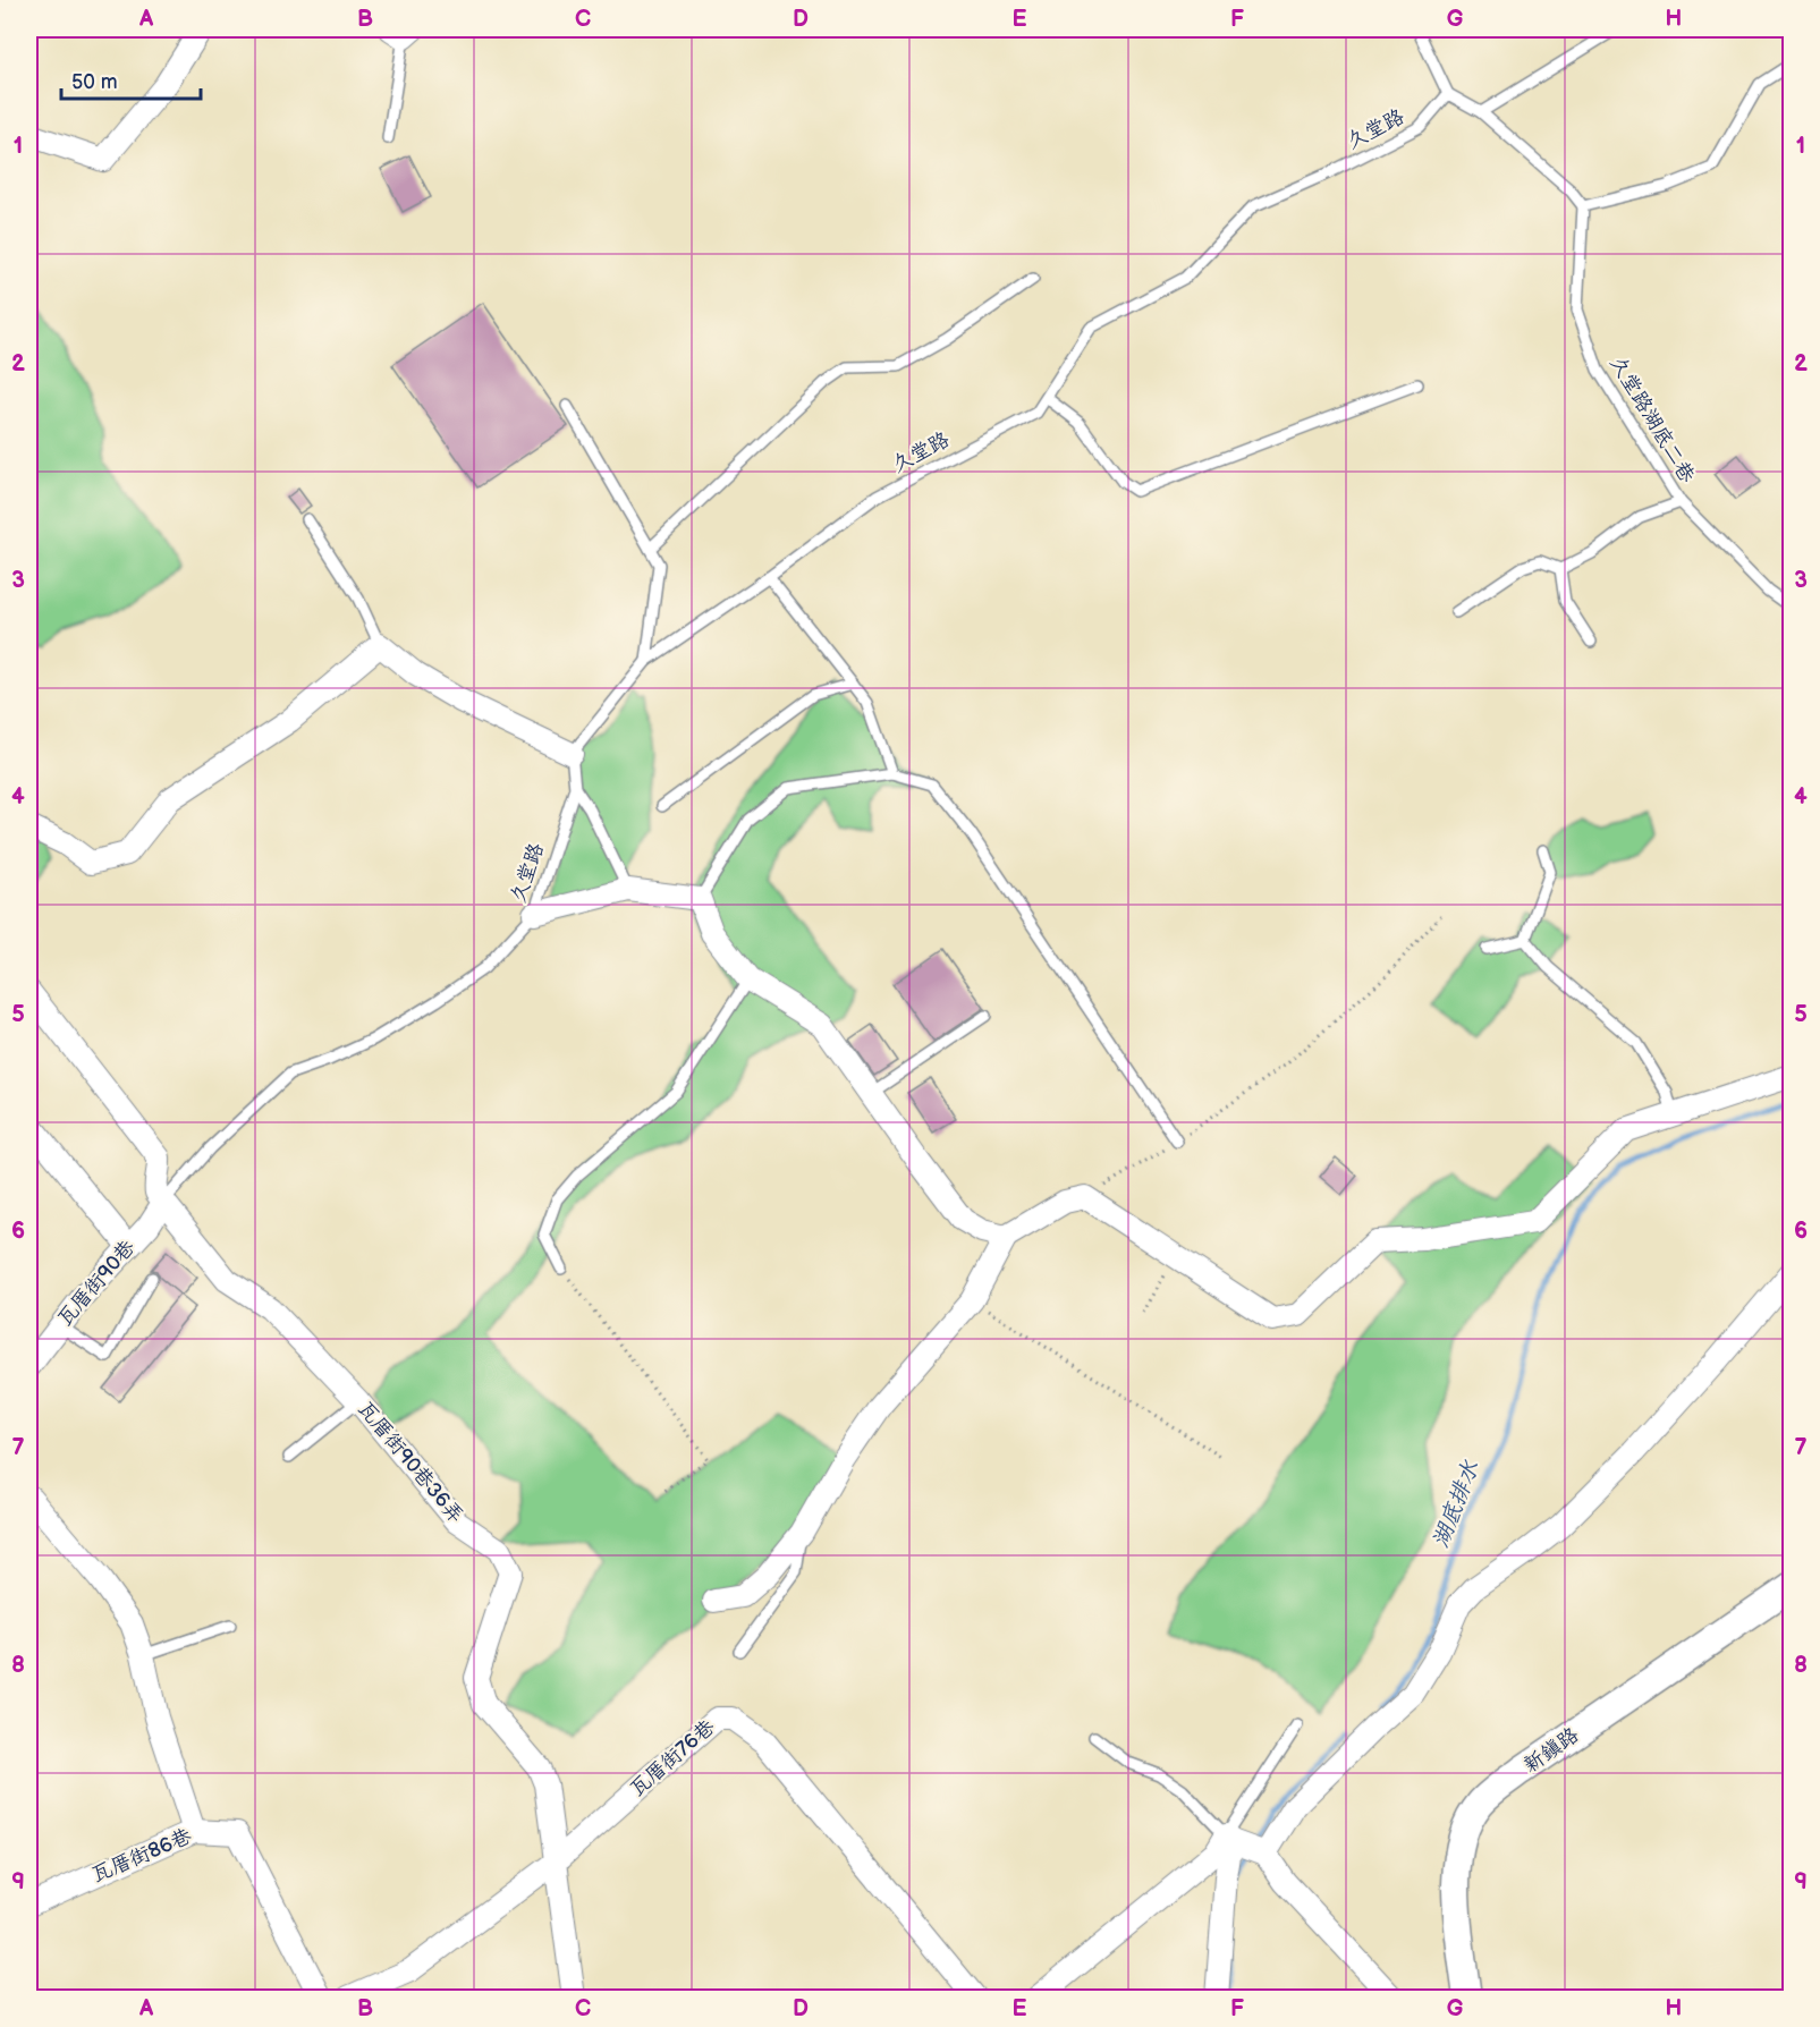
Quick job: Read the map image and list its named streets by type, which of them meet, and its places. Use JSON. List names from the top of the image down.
{
  "streets": {
    "street": [
      "瓦厝街90巷",
      "瓦厝街90巷36弄",
      "新鎮路",
      "瓦厝街76巷",
      "瓦厝街86巷"
    ],
    "lane": ["久堂路", "久堂路湖底二巷"]
  },
  "crossings": [
    ["久堂路", "瓦厝街90巷"],
    ["久堂路", "瓦厝街90巷36弄"],
    ["瓦厝街90巷", "瓦厝街90巷36弄"],
    ["瓦厝街90巷36弄", "瓦厝街76巷"]
  ],
  "water": ["湖底排水"],
  "scale_bar": "50 m",
  "grid": {
    "columns": [
      "A",
      "B",
      "C",
      "D",
      "E",
      "F",
      "G",
      "H"
    ],
    "rows": [
      "1",
      "2",
      "3",
      "4",
      "5",
      "6",
      "7",
      "8",
      "9"
    ]
  }
}
